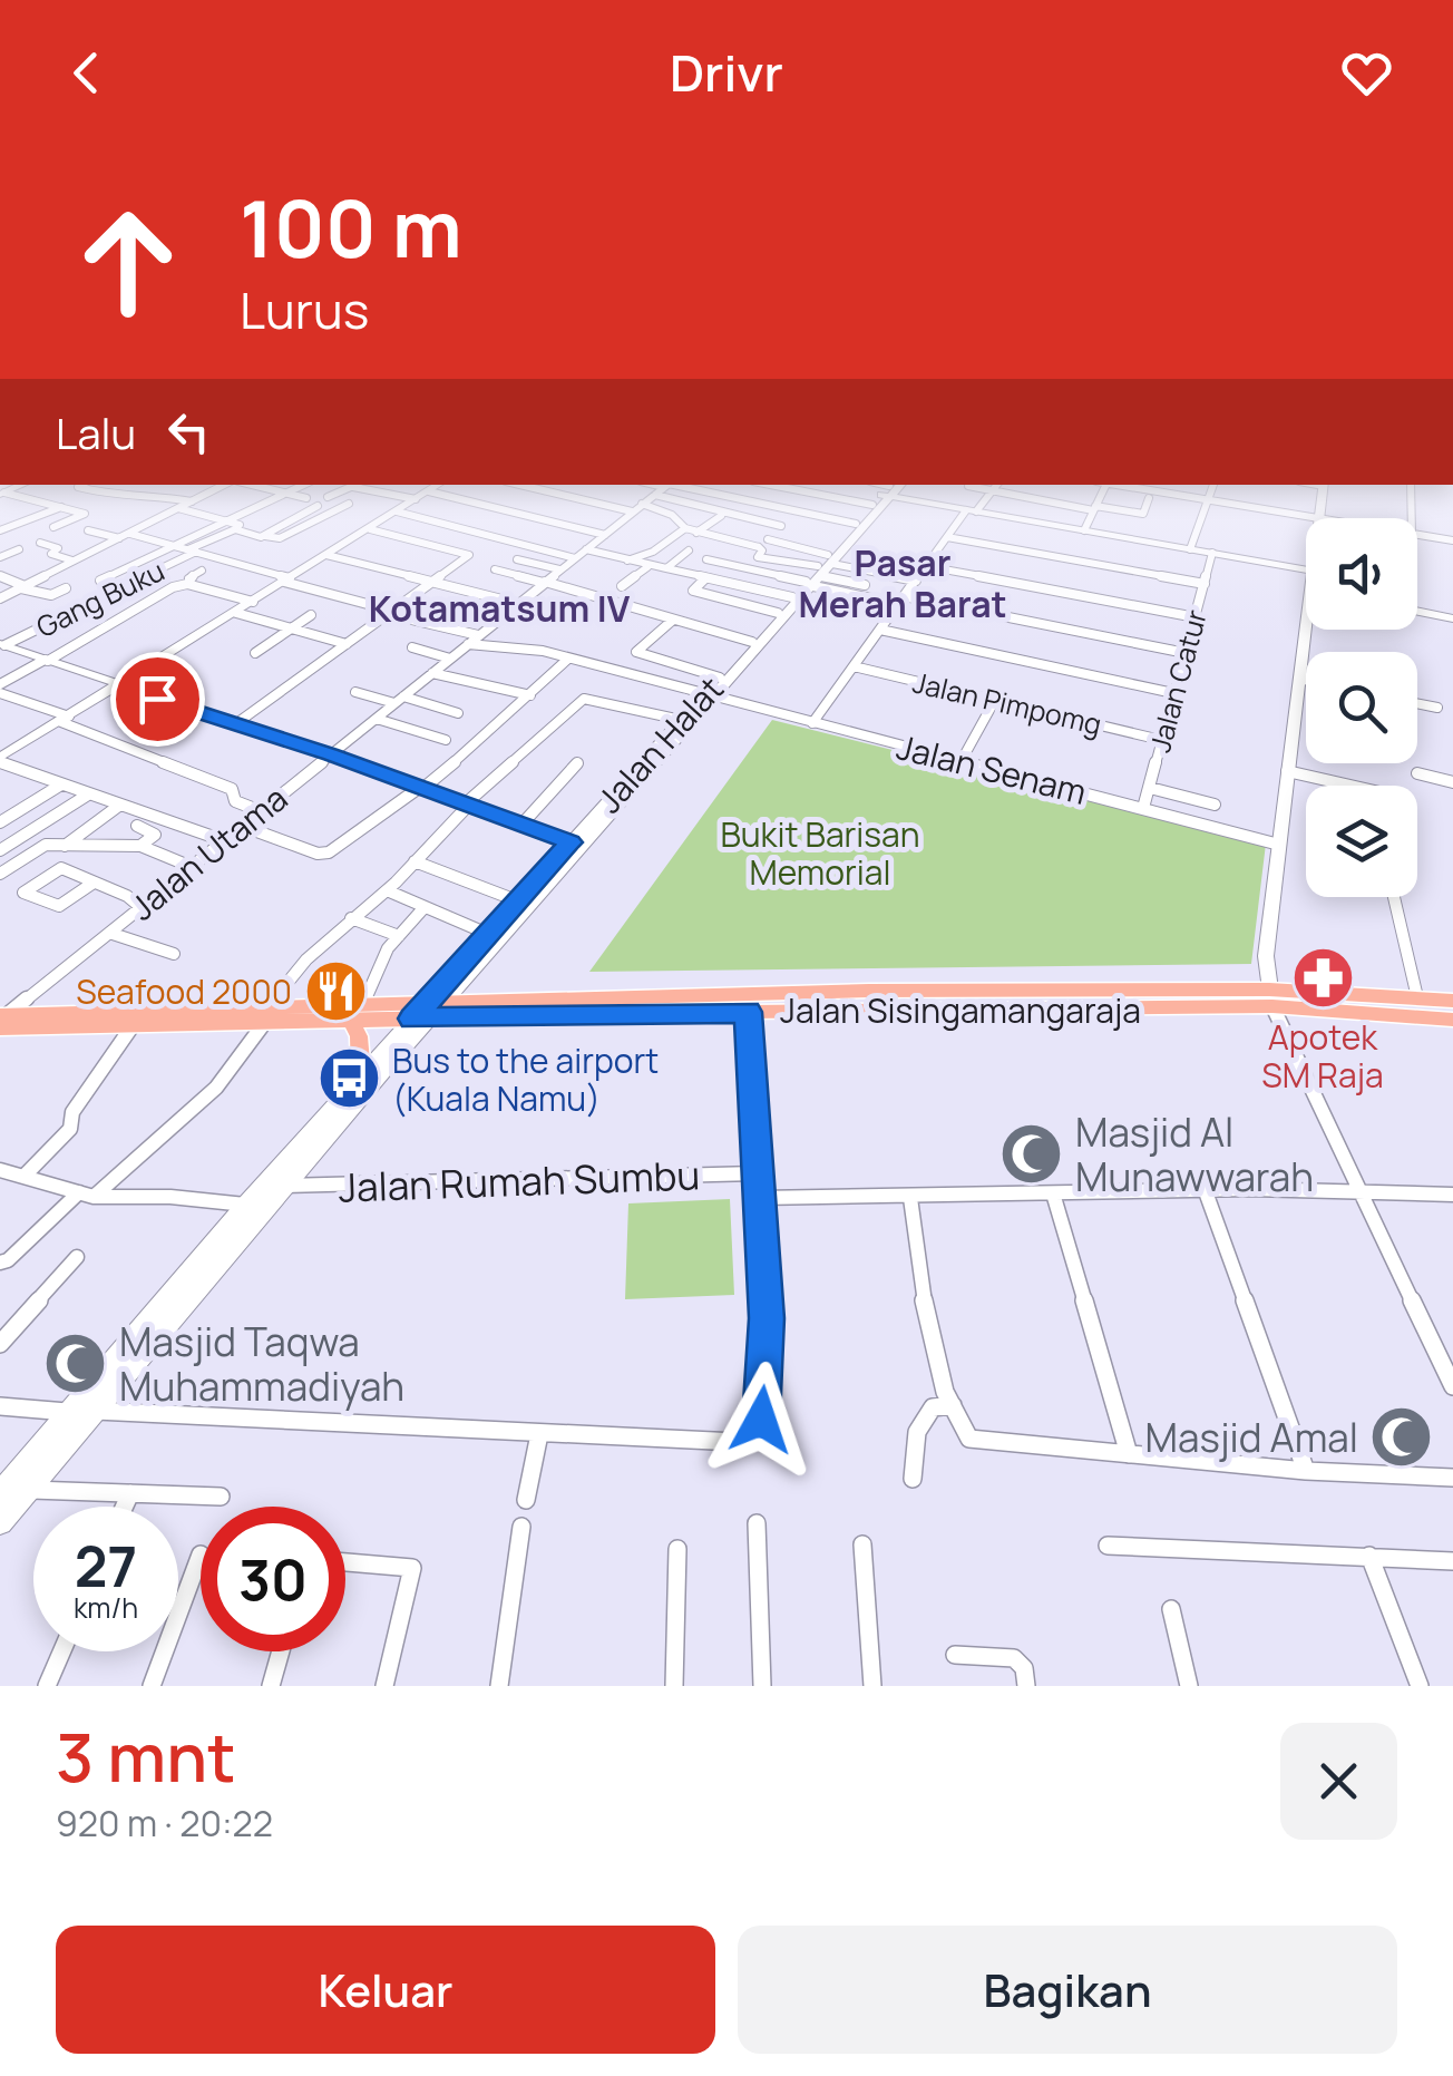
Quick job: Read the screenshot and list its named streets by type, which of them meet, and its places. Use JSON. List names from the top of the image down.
{
  "streets": {
    "main road": ["Jalan Sisingamangaraja"],
    "street": [
      "Gang Buku",
      "Jalan Catur",
      "Jalan Pimpomg",
      "Jalan Halat",
      "Jalan Senam",
      "Jalan Utama",
      "Jalan Rumah Sumbu"
    ]
  },
  "crossings": [
    ["Gang Buku", "Jalan Senam"],
    ["Jalan Catur", "Jalan Pimpomg"],
    ["Jalan Catur", "Jalan Senam"],
    ["Jalan Halat", "Jalan Senam"],
    ["Jalan Halat", "Jalan Sisingamangaraja"],
    ["Jalan Senam", "Jalan Utama"],
    ["Jalan Utama", "Jalan Sisingamangaraja"]
  ],
  "districts": ["Pasar Merah Barat", "Kotamatsum IV"],
  "parks": ["Bukit Barisan Memorial"],
  "places": {
    "pharmacy": ["Apotek SM Raja"],
    "restaurant": ["Seafood 2000"],
    "bus stop": ["Bus to the airport (Kuala Namu)"],
    "mosque": ["Masjid Al Munawwarah", "Masjid Taqwa Muhammadiyah", "Masjid Amal"]
  },
  "page": {
    "header": "Drivr",
    "turn": ["100 m", "Lurus"],
    "then": "Lalu",
    "speed": "27 km/h",
    "limit": "30",
    "heading": ["3 mnt", "920 m · 20:22"],
    "buttons": ["Keluar", "Bagikan"]
  }
}
